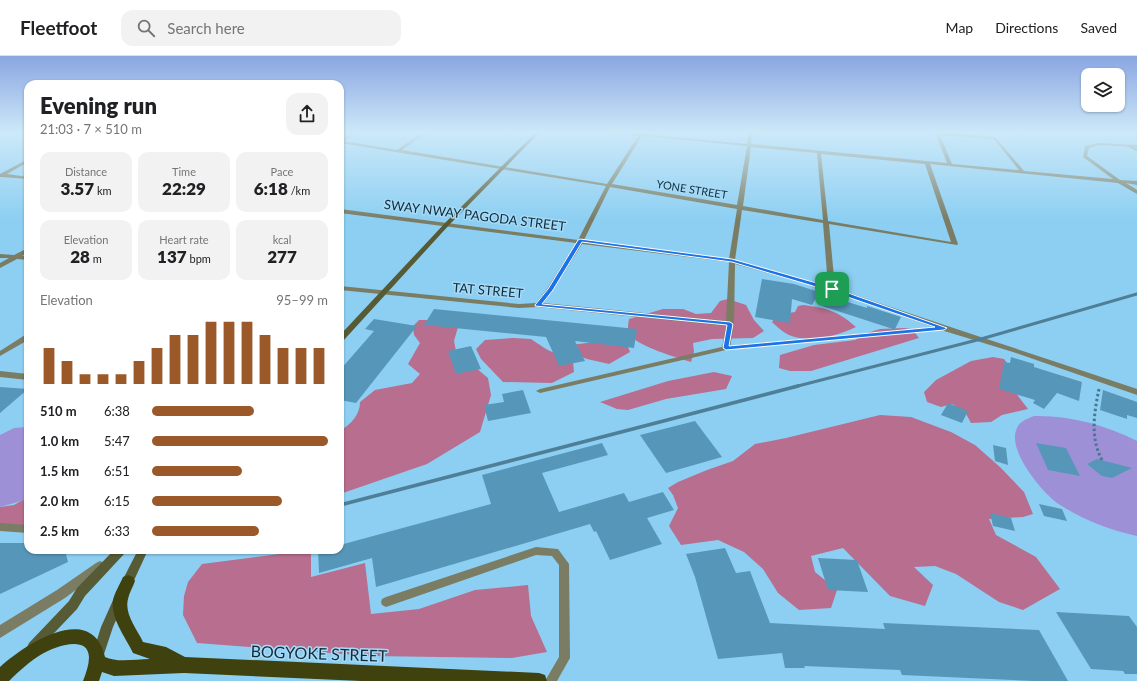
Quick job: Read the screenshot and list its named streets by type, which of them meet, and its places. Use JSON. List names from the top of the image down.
{
  "streets": {
    "main road": ["BOGYOKE STREET"],
    "street": ["YONE STREET", "SWAY NWAY PAGODA STREET", "TAT STREET"]
  },
  "page": {
    "header": "Fleetfoot",
    "search": "Search here",
    "nav": ["Map", "Directions", "Saved"],
    "heading": ["Evening run", "21:03 · 7 × 510 m"],
    "stats": [
      ["Distance", "3.57 km"],
      ["Time", "22:29"],
      ["Pace", "6:18 /km"],
      ["Elevation", "28 m"],
      ["Heart rate", "137 bpm"],
      ["kcal", "277"]
    ],
    "chart": ["Elevation", "95–99 m"],
    "list": [
      {
        "name": "510 m",
        "note": "6:38"
      },
      {
        "name": "1.0 km",
        "note": "5:47"
      },
      {
        "name": "1.5 km",
        "note": "6:51"
      },
      {
        "name": "2.0 km",
        "note": "6:15"
      },
      {
        "name": "2.5 km",
        "note": "6:33"
      }
    ]
  }
}
